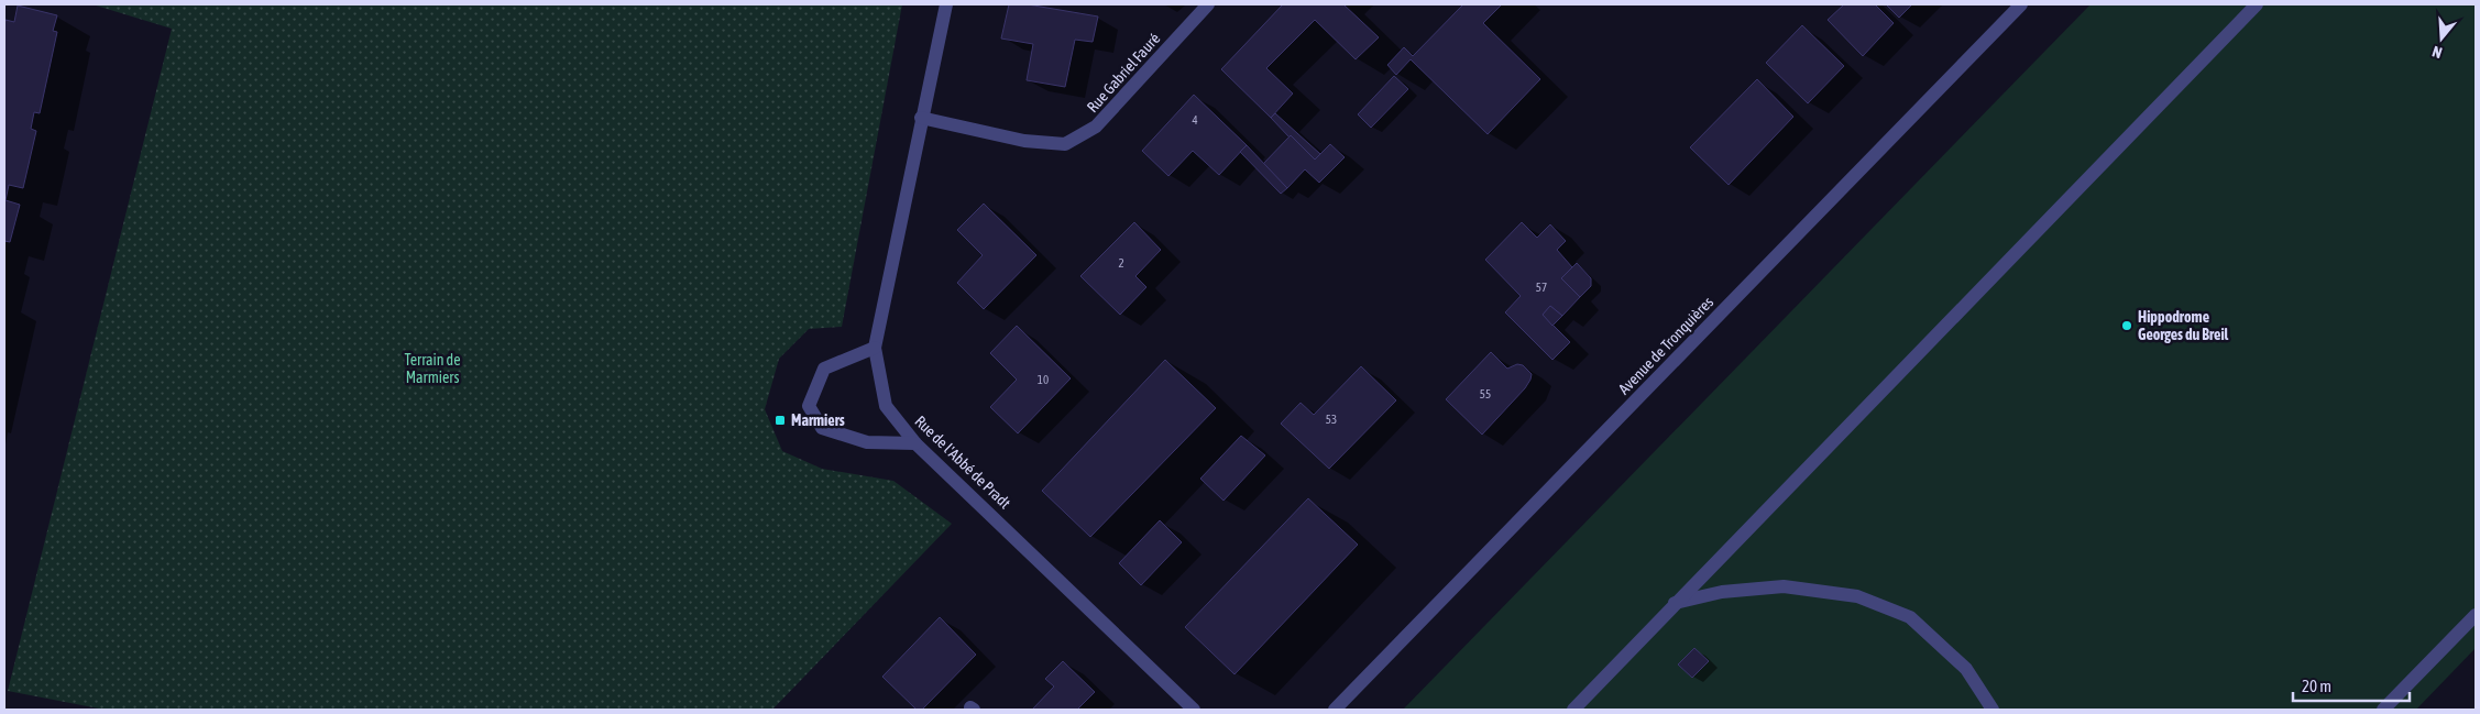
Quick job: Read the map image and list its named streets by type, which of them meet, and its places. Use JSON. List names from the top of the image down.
{
  "streets": {
    "street": ["Rue Gabriel Fauré", "Avenue de Tronquières", "Rue de l'Abbé de Pradt"]
  },
  "crossings": [
    ["Rue Gabriel Fauré", "Rue de l'Abbé de Pradt"]
  ],
  "parks": ["Terrain de Marmiers"],
  "places": {
    "other": ["Hippodrome Georges du Breil"],
    "transit": ["Marmiers"]
  },
  "house_numbers": [
    "4",
    "2",
    "57",
    "10",
    "55",
    "53"
  ],
  "scale_bar": "20 m",
  "north": "bottom"
}
